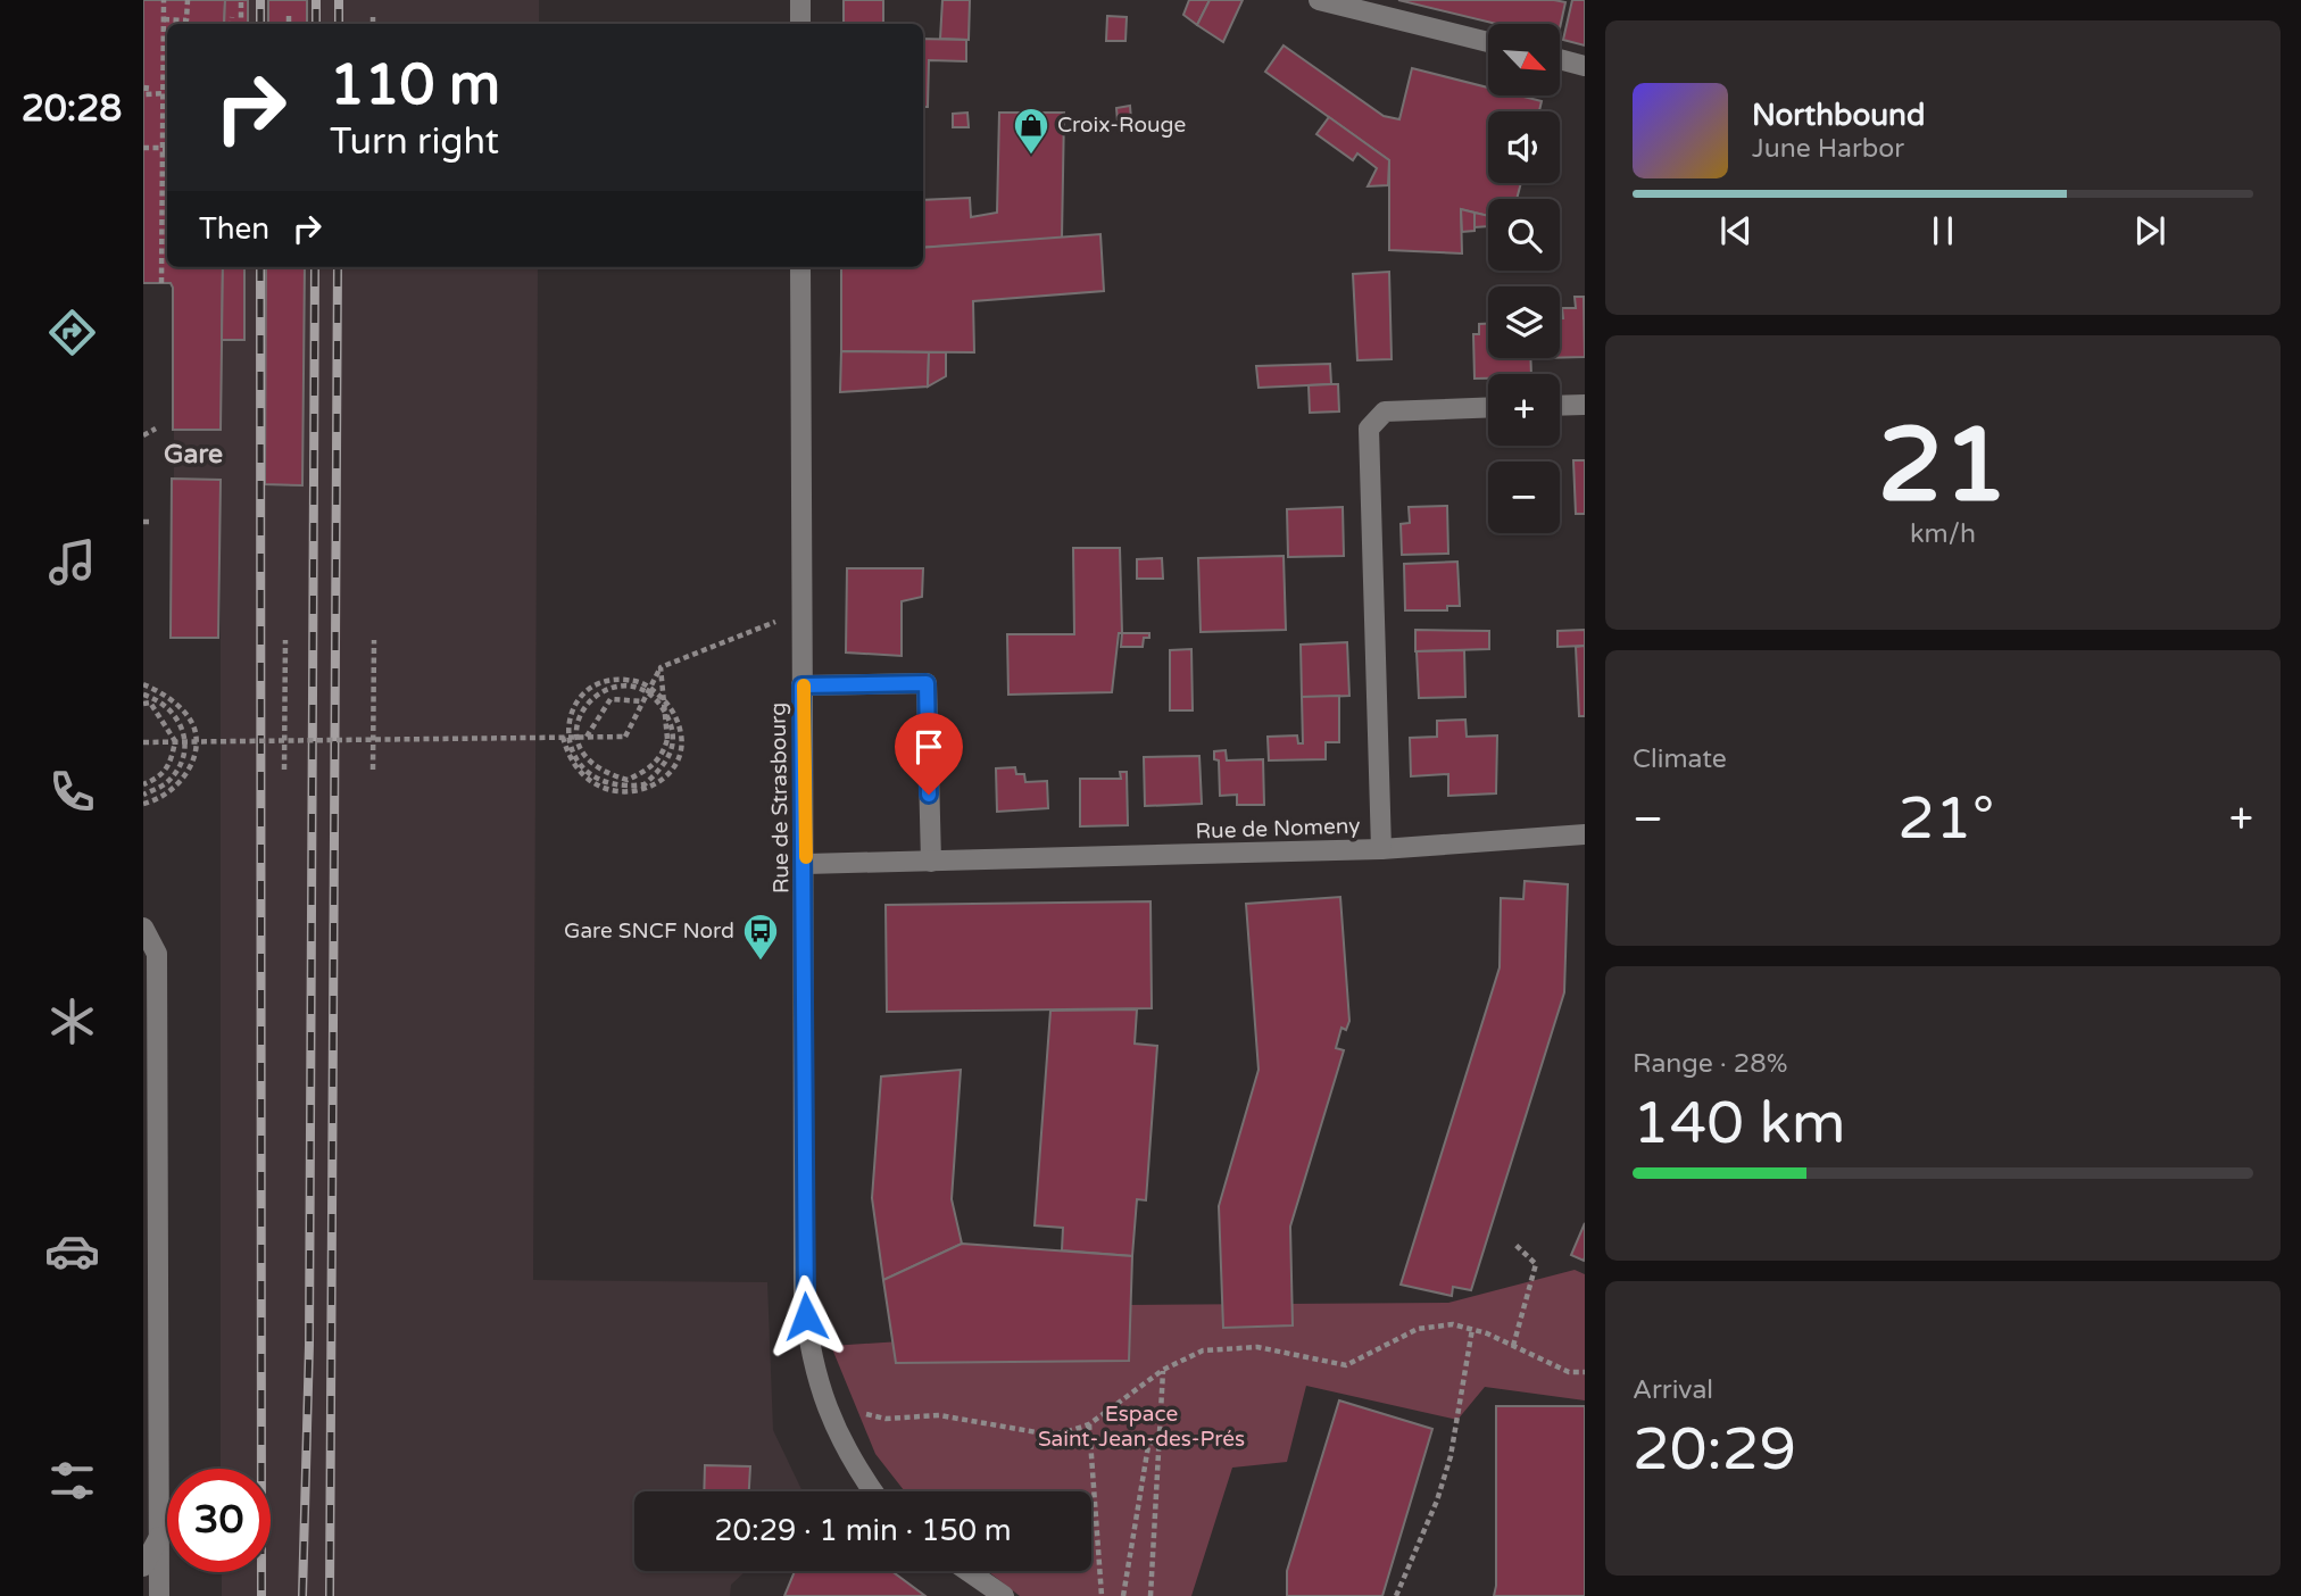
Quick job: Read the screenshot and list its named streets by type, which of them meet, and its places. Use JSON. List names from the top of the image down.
{
  "streets": {
    "street": ["Rue de Strasbourg", "Rue de Nomeny"]
  },
  "crossings": [
    ["Rue de Strasbourg", "Rue de Nomeny"]
  ],
  "districts": ["Gare"],
  "parks": ["Espace Saint-Jean-des-Prés"],
  "places": {
    "shop": ["Croix-Rouge"],
    "bus stop": ["Gare SNCF Nord"]
  },
  "north": "bottom right",
  "page": {
    "tabs": "20:28",
    "map_buttons": ["+", "−"],
    "turn": ["110 m", "Turn right"],
    "song": ["Northbound", "June Harbor"],
    "then": "Then",
    "tile": [
      ["21", "km/h"],
      "Climate",
      ["Range · 28%", "140 km"],
      ["Arrival", "20:29"]
    ],
    "heat": ["−", "21°", "+"],
    "limit": "30",
    "trip": "20:29 · 1 min · 150 m"
  }
}
